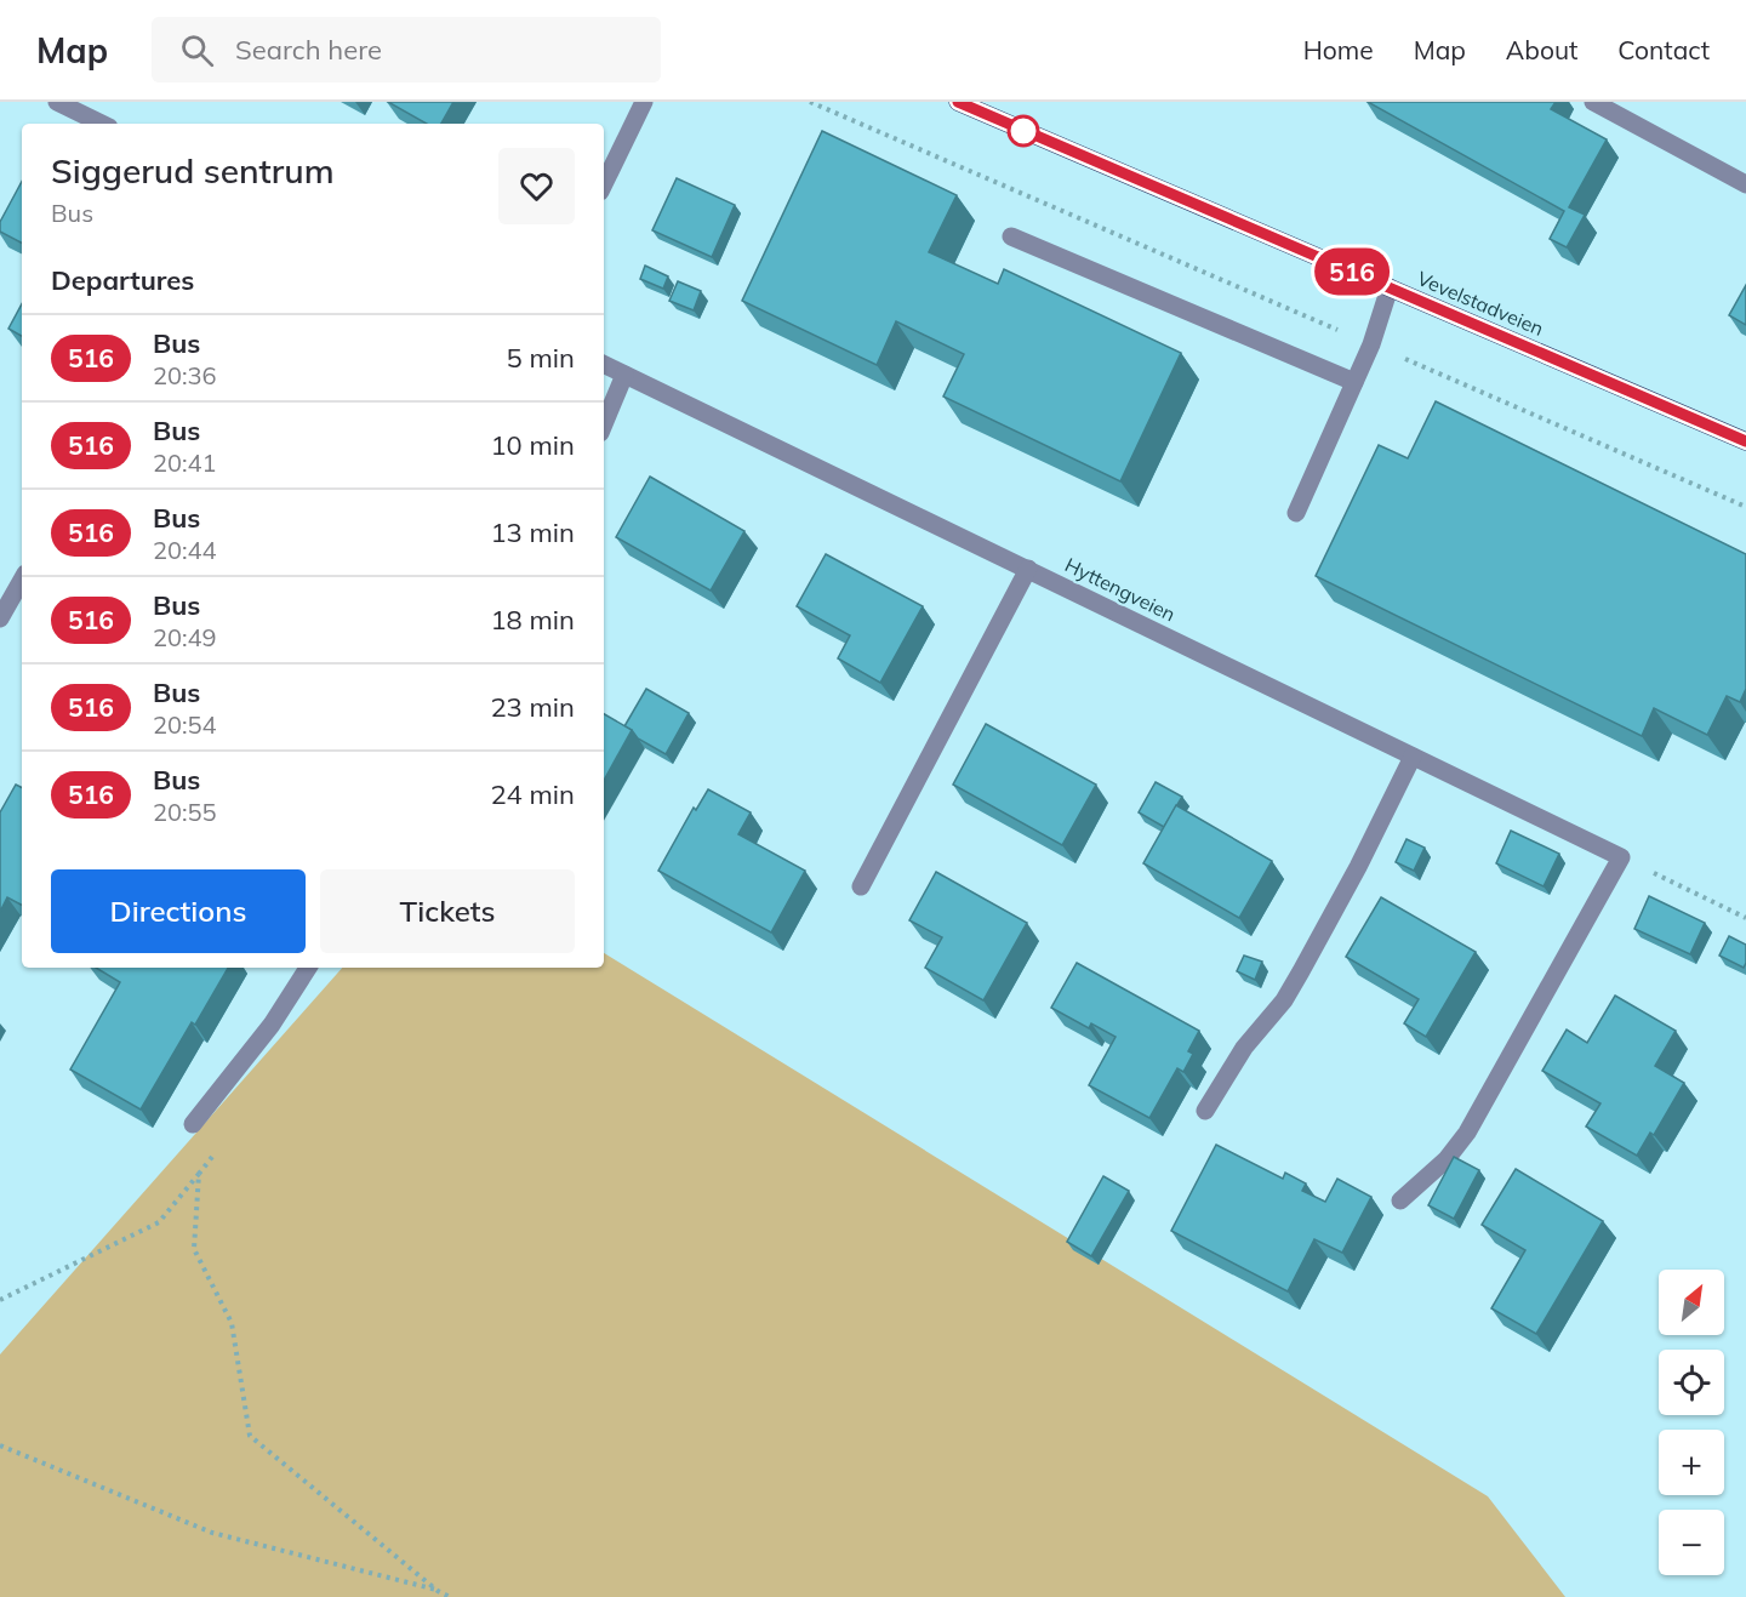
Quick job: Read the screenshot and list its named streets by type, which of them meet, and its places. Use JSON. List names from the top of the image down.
{
  "streets": {
    "main road": ["Vevelstadveien"],
    "street": ["Hyttengveien"]
  },
  "lines": ["bus line 516"],
  "north": "top right",
  "page": {
    "header": "Map",
    "search": "Search here",
    "nav": [
      "Home",
      "Map",
      "About",
      "Contact"
    ],
    "on_map": "516",
    "heading": [
      ["Siggerud sentrum", "Bus"],
      "Departures"
    ],
    "list": [
      {
        "mark": "516",
        "name": "Bus",
        "note": "20:36",
        "value": "5 min"
      },
      {
        "mark": "516",
        "name": "Bus",
        "note": "20:41",
        "value": "10 min"
      },
      {
        "mark": "516",
        "name": "Bus",
        "note": "20:44",
        "value": "13 min"
      },
      {
        "mark": "516",
        "name": "Bus",
        "note": "20:49",
        "value": "18 min"
      },
      {
        "mark": "516",
        "name": "Bus",
        "note": "20:54",
        "value": "23 min"
      },
      {
        "mark": "516",
        "name": "Bus",
        "note": "20:55",
        "value": "24 min"
      }
    ],
    "buttons": ["Directions", "Tickets"],
    "map_buttons": ["+", "−"]
  }
}
